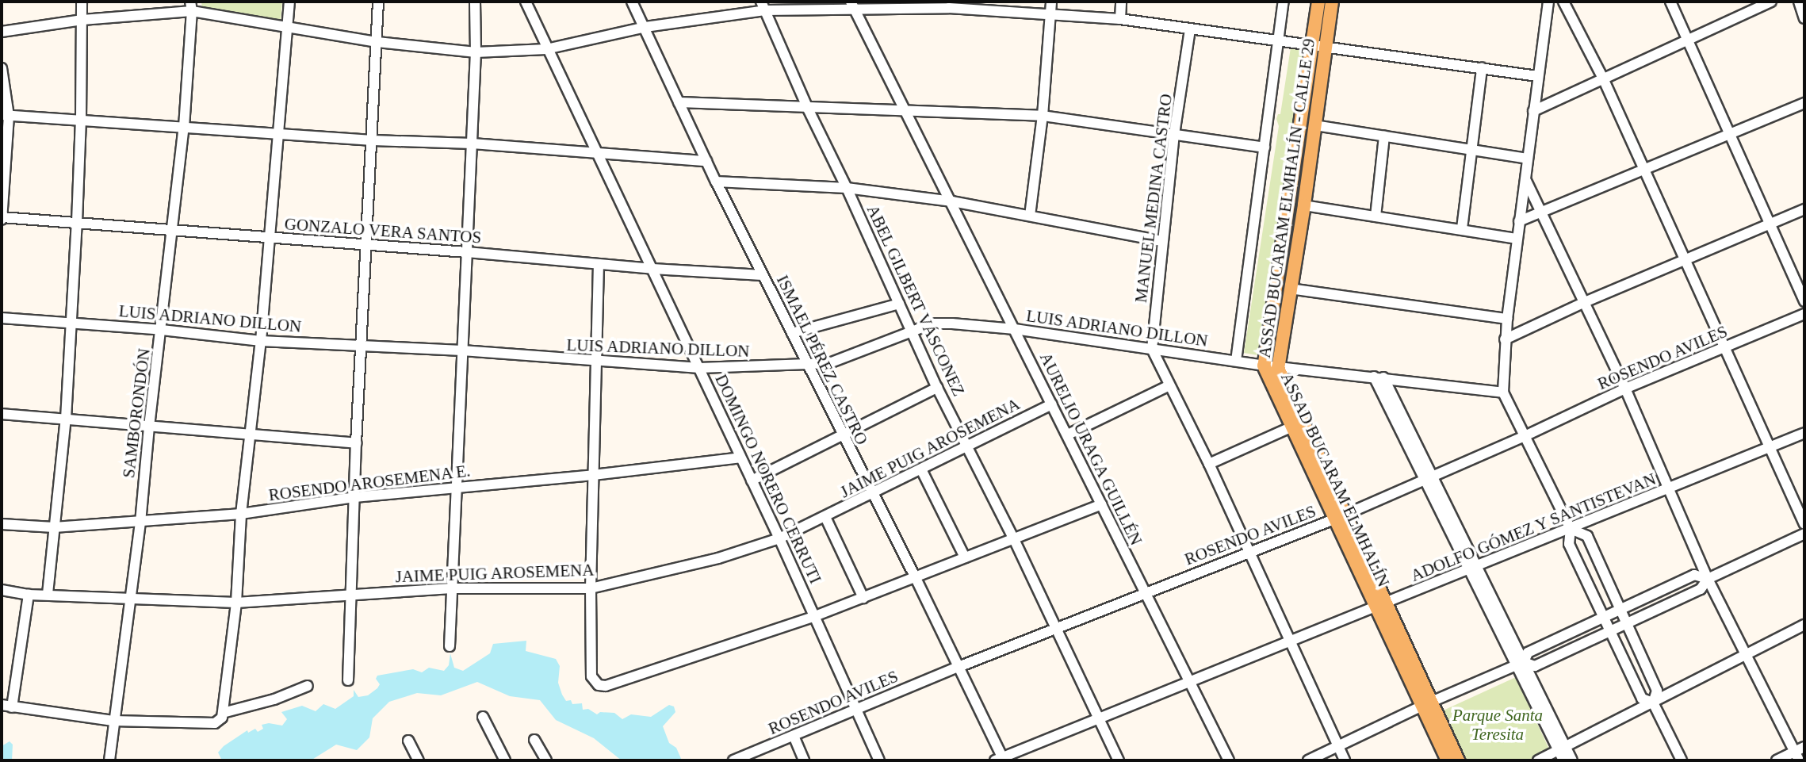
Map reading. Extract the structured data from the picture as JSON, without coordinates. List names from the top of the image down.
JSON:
{
  "streets": {
    "main road": ["ASSAD BUCARAM ELMHALÍN - CALLE 29", "ASSAD BUCARAM ELMHALÍN"],
    "street": [
      "MANUEL MEDINA CASTRO",
      "GONZALO VERA SANTOS",
      "ABEL GILBERT VÁSCONEZ",
      "LUIS ADRIANO DILLON",
      "ROSENDO AVILES",
      "ISMAEL PÉREZ CASTRO",
      "SAMBORONDÓN",
      "JAIME PUIG AROSEMENA",
      "AURELIO URAGA GUILLÉN",
      "DOMINGO NORERO CERRUTI",
      "ROSENDO AROSEMENA E.",
      "ADOLFO GÓMEZ Y SANTISTEVAN"
    ]
  },
  "crossings": [
    ["MANUEL MEDINA CASTRO", "LUIS ADRIANO DILLON"],
    ["ASSAD BUCARAM ELMHALÍN - CALLE 29", "LUIS ADRIANO DILLON"],
    ["ASSAD BUCARAM ELMHALÍN - CALLE 29", "ROSENDO AVILES"],
    ["ASSAD BUCARAM ELMHALÍN - CALLE 29", "ASSAD BUCARAM ELMHALÍN"],
    ["GONZALO VERA SANTOS", "ISMAEL PÉREZ CASTRO"],
    ["GONZALO VERA SANTOS", "SAMBORONDÓN"],
    ["GONZALO VERA SANTOS", "DOMINGO NORERO CERRUTI"],
    ["ABEL GILBERT VÁSCONEZ", "LUIS ADRIANO DILLON"],
    ["ABEL GILBERT VÁSCONEZ", "ROSENDO AVILES"],
    ["ABEL GILBERT VÁSCONEZ", "JAIME PUIG AROSEMENA"],
    ["ABEL GILBERT VÁSCONEZ", "ADOLFO GÓMEZ Y SANTISTEVAN"],
    ["LUIS ADRIANO DILLON", "ISMAEL PÉREZ CASTRO"],
    ["LUIS ADRIANO DILLON", "SAMBORONDÓN"],
    ["LUIS ADRIANO DILLON", "AURELIO URAGA GUILLÉN"],
    ["LUIS ADRIANO DILLON", "DOMINGO NORERO CERRUTI"],
    ["LUIS ADRIANO DILLON", "ASSAD BUCARAM ELMHALÍN"],
    ["ROSENDO AVILES", "ISMAEL PÉREZ CASTRO"],
    ["ROSENDO AVILES", "AURELIO URAGA GUILLÉN"],
    ["ROSENDO AVILES", "DOMINGO NORERO CERRUTI"],
    ["ROSENDO AVILES", "ASSAD BUCARAM ELMHALÍN"],
    ["ISMAEL PÉREZ CASTRO", "JAIME PUIG AROSEMENA"],
    ["ISMAEL PÉREZ CASTRO", "ADOLFO GÓMEZ Y SANTISTEVAN"],
    ["SAMBORONDÓN", "JAIME PUIG AROSEMENA"],
    ["SAMBORONDÓN", "ROSENDO AROSEMENA E."],
    ["JAIME PUIG AROSEMENA", "AURELIO URAGA GUILLÉN"],
    ["JAIME PUIG AROSEMENA", "DOMINGO NORERO CERRUTI"],
    ["AURELIO URAGA GUILLÉN", "ADOLFO GÓMEZ Y SANTISTEVAN"],
    ["DOMINGO NORERO CERRUTI", "ROSENDO AROSEMENA E."],
    ["ASSAD BUCARAM ELMHALÍN", "ADOLFO GÓMEZ Y SANTISTEVAN"]
  ],
  "parks": ["Parque Santa Teresita"]
}
